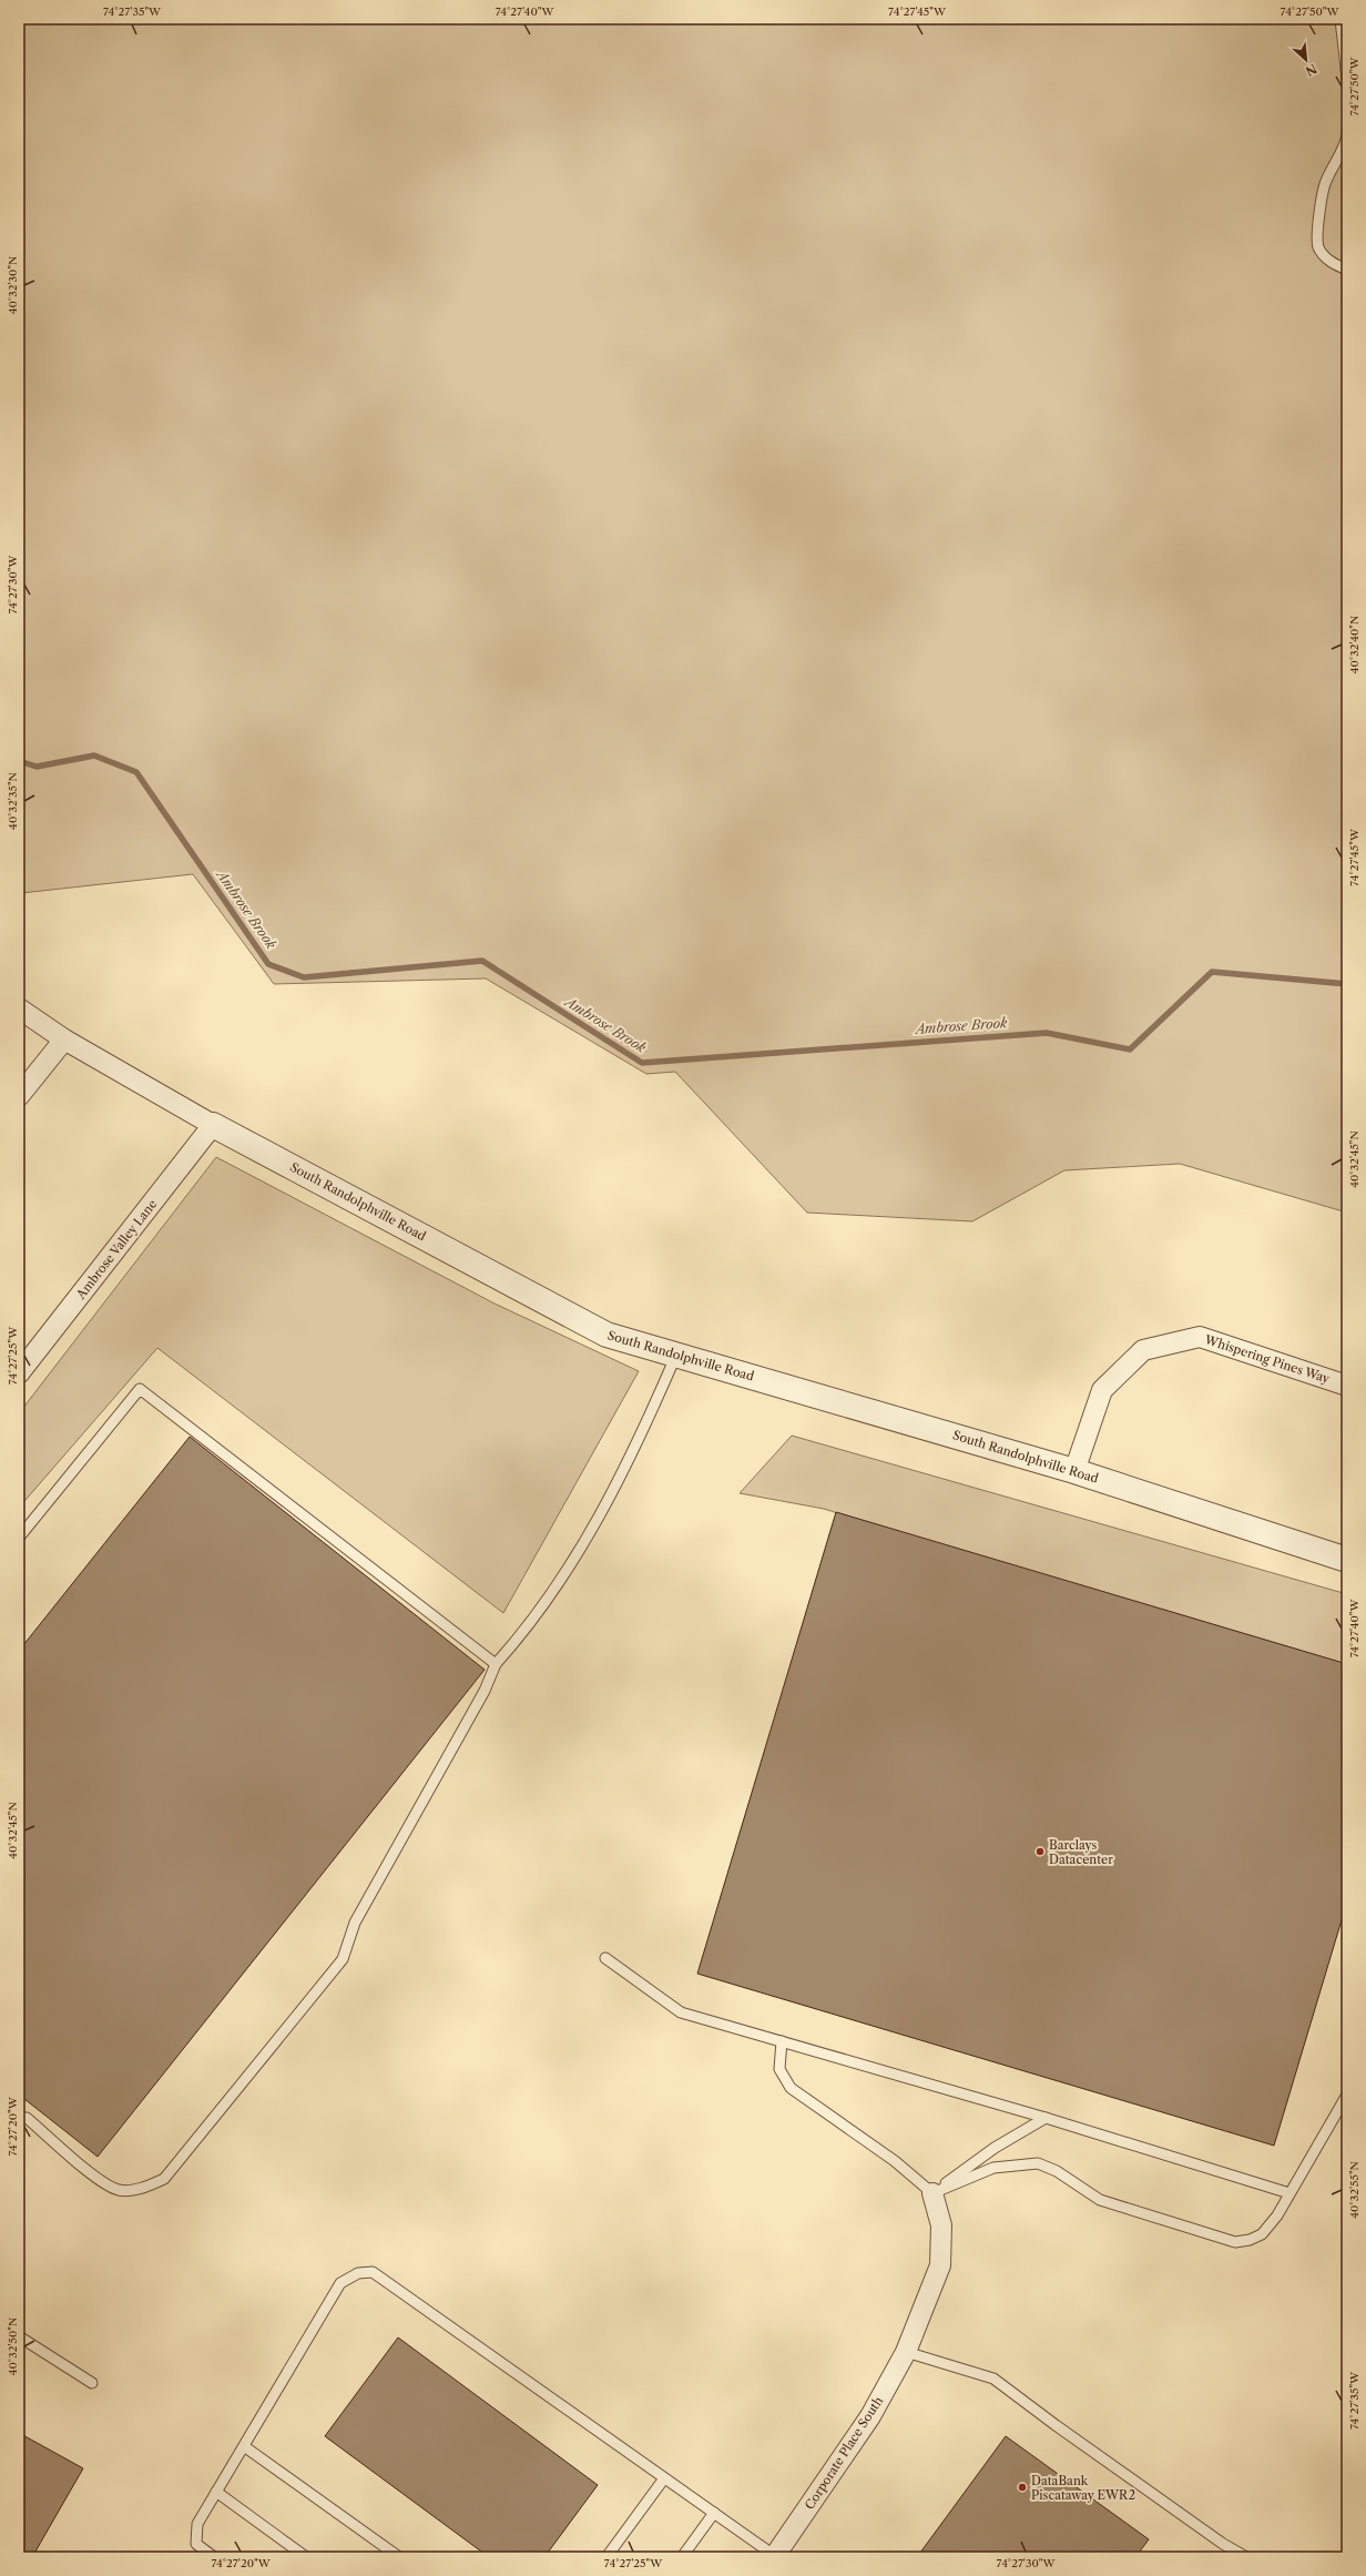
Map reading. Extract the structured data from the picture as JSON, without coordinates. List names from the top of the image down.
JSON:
{
  "streets": {
    "street": [
      "South Randolphville Road",
      "Ambrose Valley Lane",
      "Whispering Pines Way",
      "Corporate Place South"
    ]
  },
  "crossings": [
    ["South Randolphville Road", "Ambrose Valley Lane"],
    ["South Randolphville Road", "Whispering Pines Way"]
  ],
  "water": ["Ambrose Brook"],
  "places": ["Barclays Datacenter", "DataBank Piscataway EWR2"],
  "north": "bottom right",
  "coordinates": [
    "74°27'35\"W",
    "74°27'40\"W",
    "74°27'45\"W",
    "74°27'50\"W",
    "40°32'30\"N",
    "74°27'30\"W",
    "40°32'40\"N",
    "40°32'35\"N",
    "40°32'45\"N",
    "74°27'25\"W",
    "74°27'20\"W",
    "40°32'55\"N",
    "40°32'50\"N"
  ]
}
